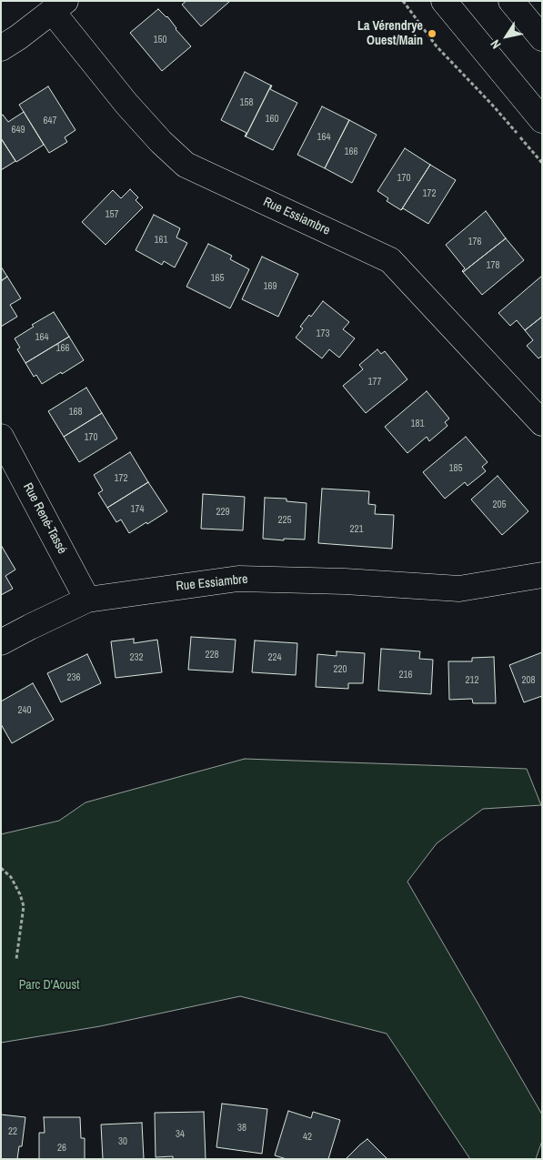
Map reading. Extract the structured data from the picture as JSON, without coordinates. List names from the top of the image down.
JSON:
{
  "streets": {
    "street": ["Rue Essiambre", "Rue René-Tassé"]
  },
  "crossings": [
    ["Rue Essiambre", "Rue René-Tassé"]
  ],
  "parks": ["Parc D'Aoust"],
  "places": ["La Vérendrye Ouest/Main"],
  "house_numbers": [
    "150",
    "158",
    "160",
    "647",
    "649",
    "164",
    "166",
    "170",
    "172",
    "157",
    "161",
    "176",
    "178",
    "165",
    "169",
    "173",
    "164",
    "166",
    "177",
    "168",
    "181",
    "170",
    "185",
    "172",
    "205",
    "174",
    "229",
    "225",
    "221",
    "228",
    "232",
    "224",
    "220",
    "216",
    "236",
    "212",
    "208",
    "240",
    "38",
    "22",
    "34",
    "42",
    "30",
    "26"
  ],
  "north": "bottom left"
}
